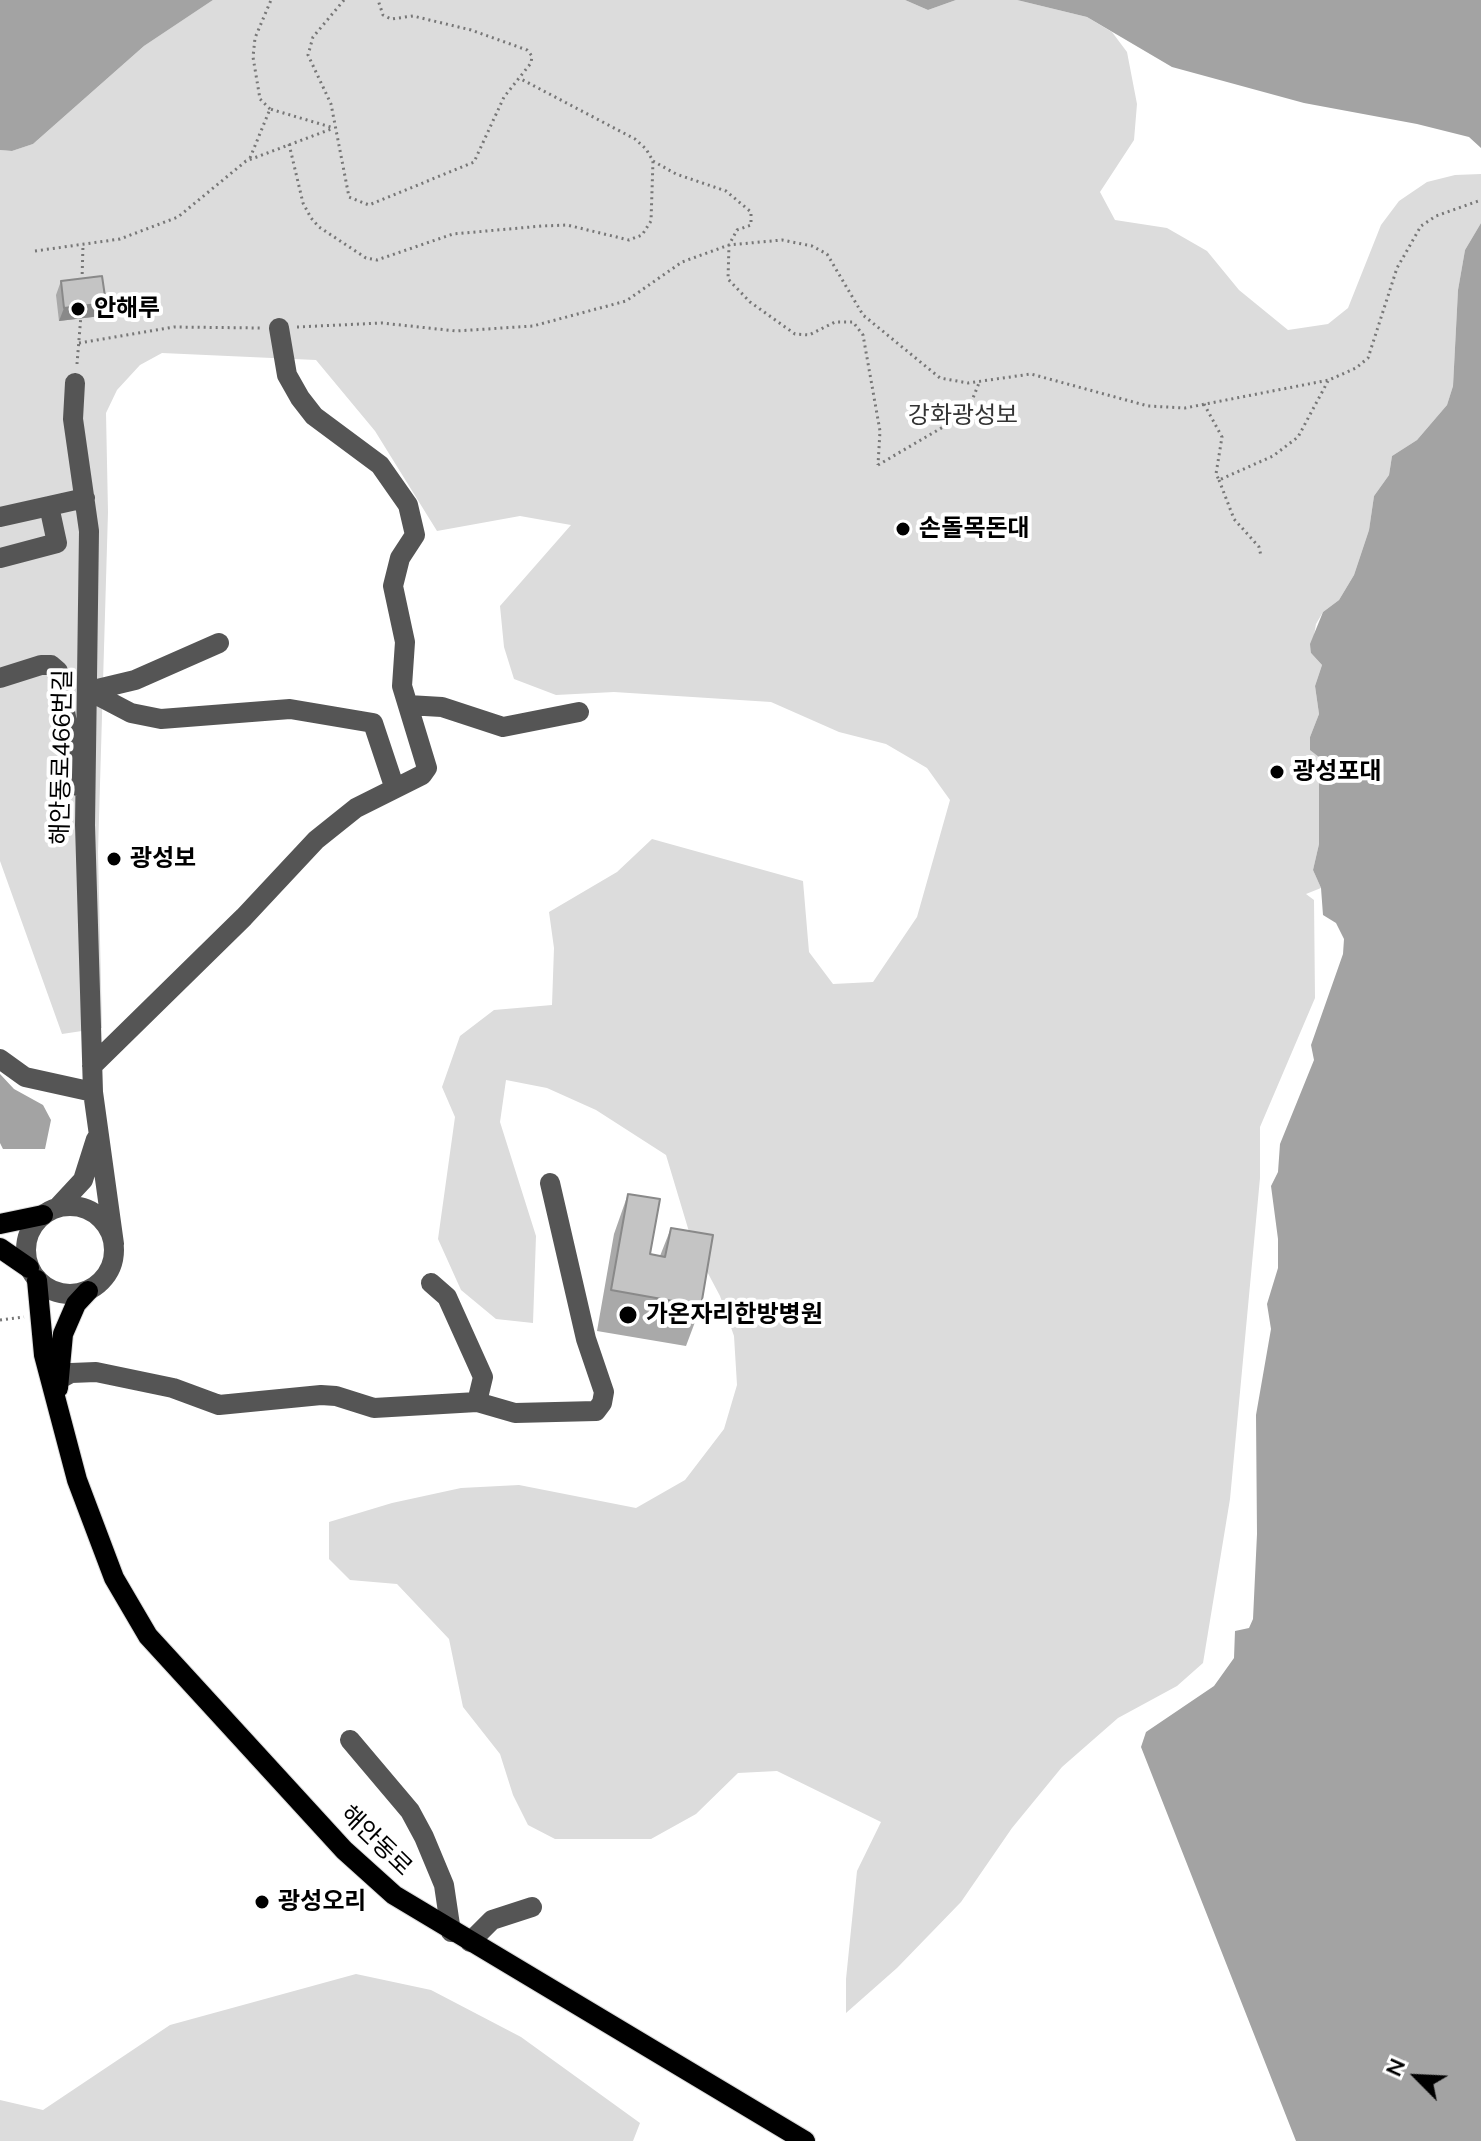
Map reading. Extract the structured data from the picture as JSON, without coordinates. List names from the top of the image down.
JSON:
{
  "streets": {
    "main road": ["해안동로"],
    "street": ["해안동로466번길"]
  },
  "crossings": [
    ["해안동로466번길", "해안동로"]
  ],
  "parks": ["강화광성보"],
  "places": [
    "안해루",
    "손돌목돈대",
    "광성포대",
    "광성보",
    "가온자리한방병원",
    "광성오리"
  ],
  "north": "top left"
}
